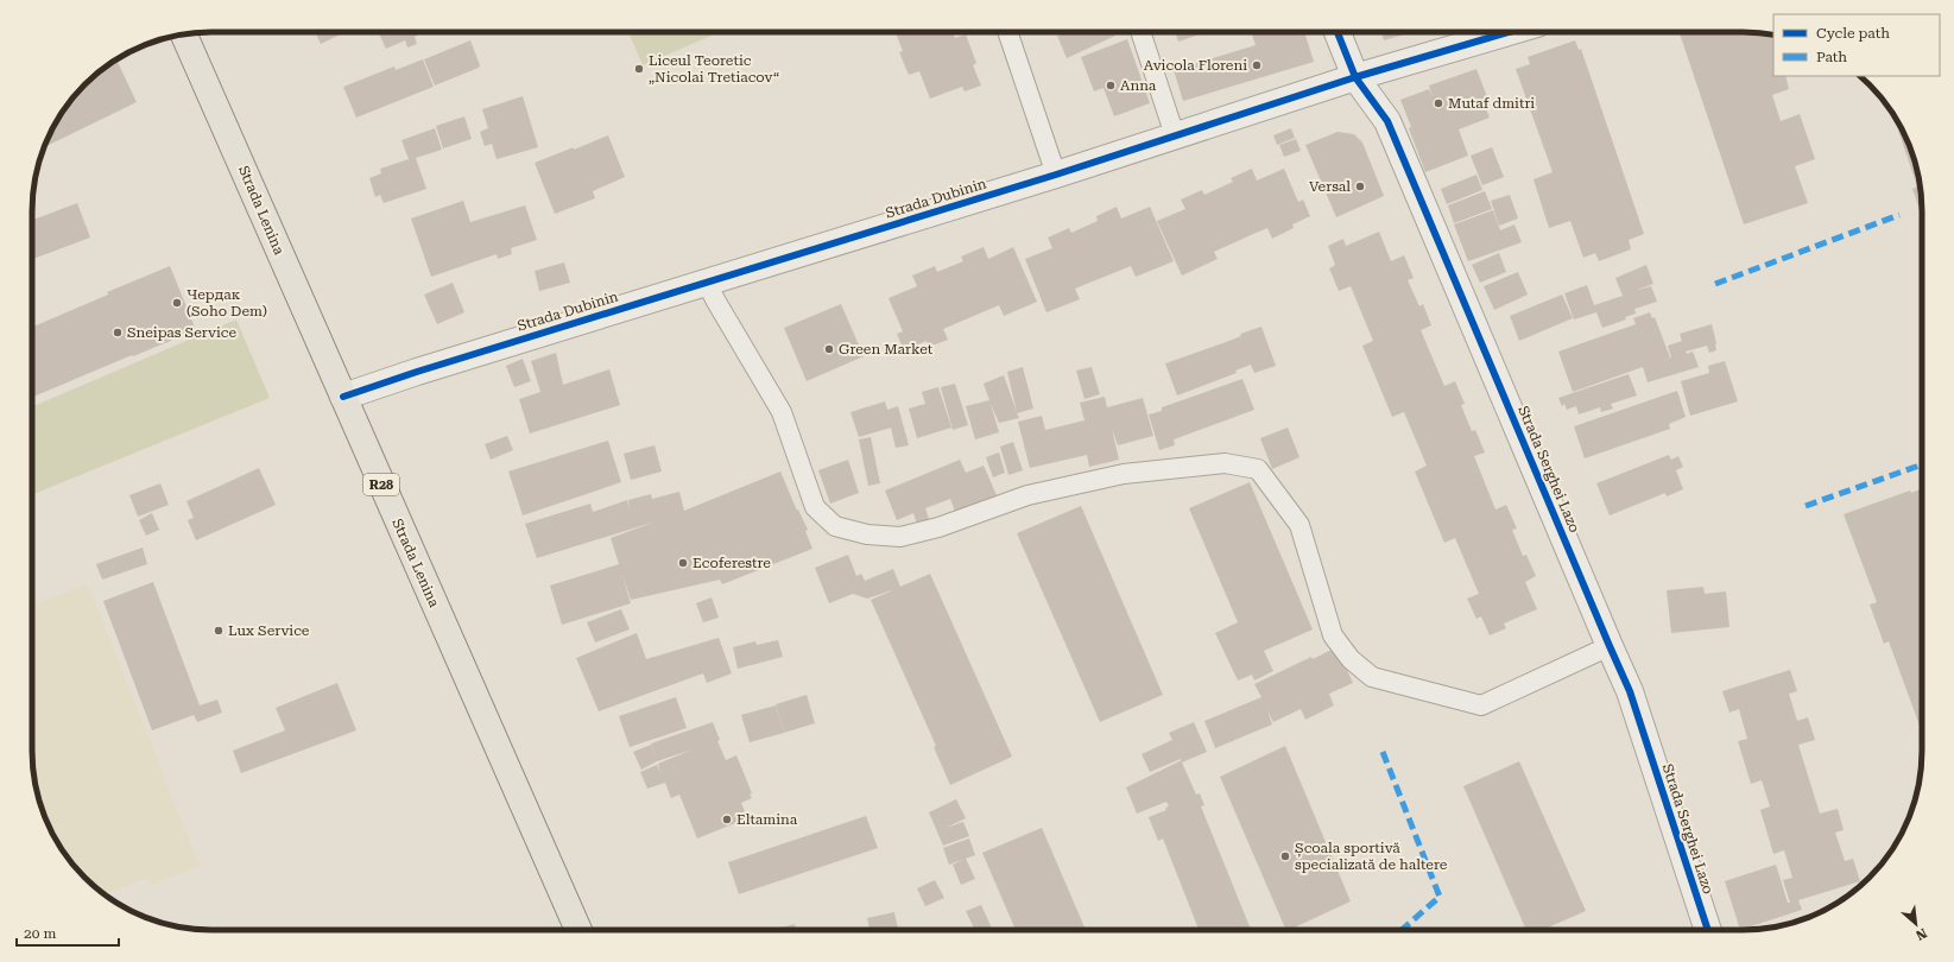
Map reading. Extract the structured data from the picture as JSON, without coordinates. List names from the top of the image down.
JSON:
{
  "streets": {
    "main road": ["Strada Lenina", "R28"],
    "street": ["Strada Dubinin", "Strada Serghei Lazo"]
  },
  "crossings": [
    ["Strada Dubinin", "Strada Lenina"],
    ["Strada Dubinin", "Strada Serghei Lazo"]
  ],
  "places": [
    "Avicola Floreni",
    "Liceul Teoretic „Nicolai Tretiacov“",
    "Anna",
    "Mutaf dmitri",
    "Versal",
    "Чердак (Soho Dem)",
    "Sneipas Service",
    "Green Market",
    "Ecoferestre",
    "Lux Service",
    "Eltamina",
    "Școala sportivă specializată de haltere"
  ],
  "legend": ["Cycle path", "Path"],
  "scale_bar": "20 m",
  "north": "bottom right"
}
